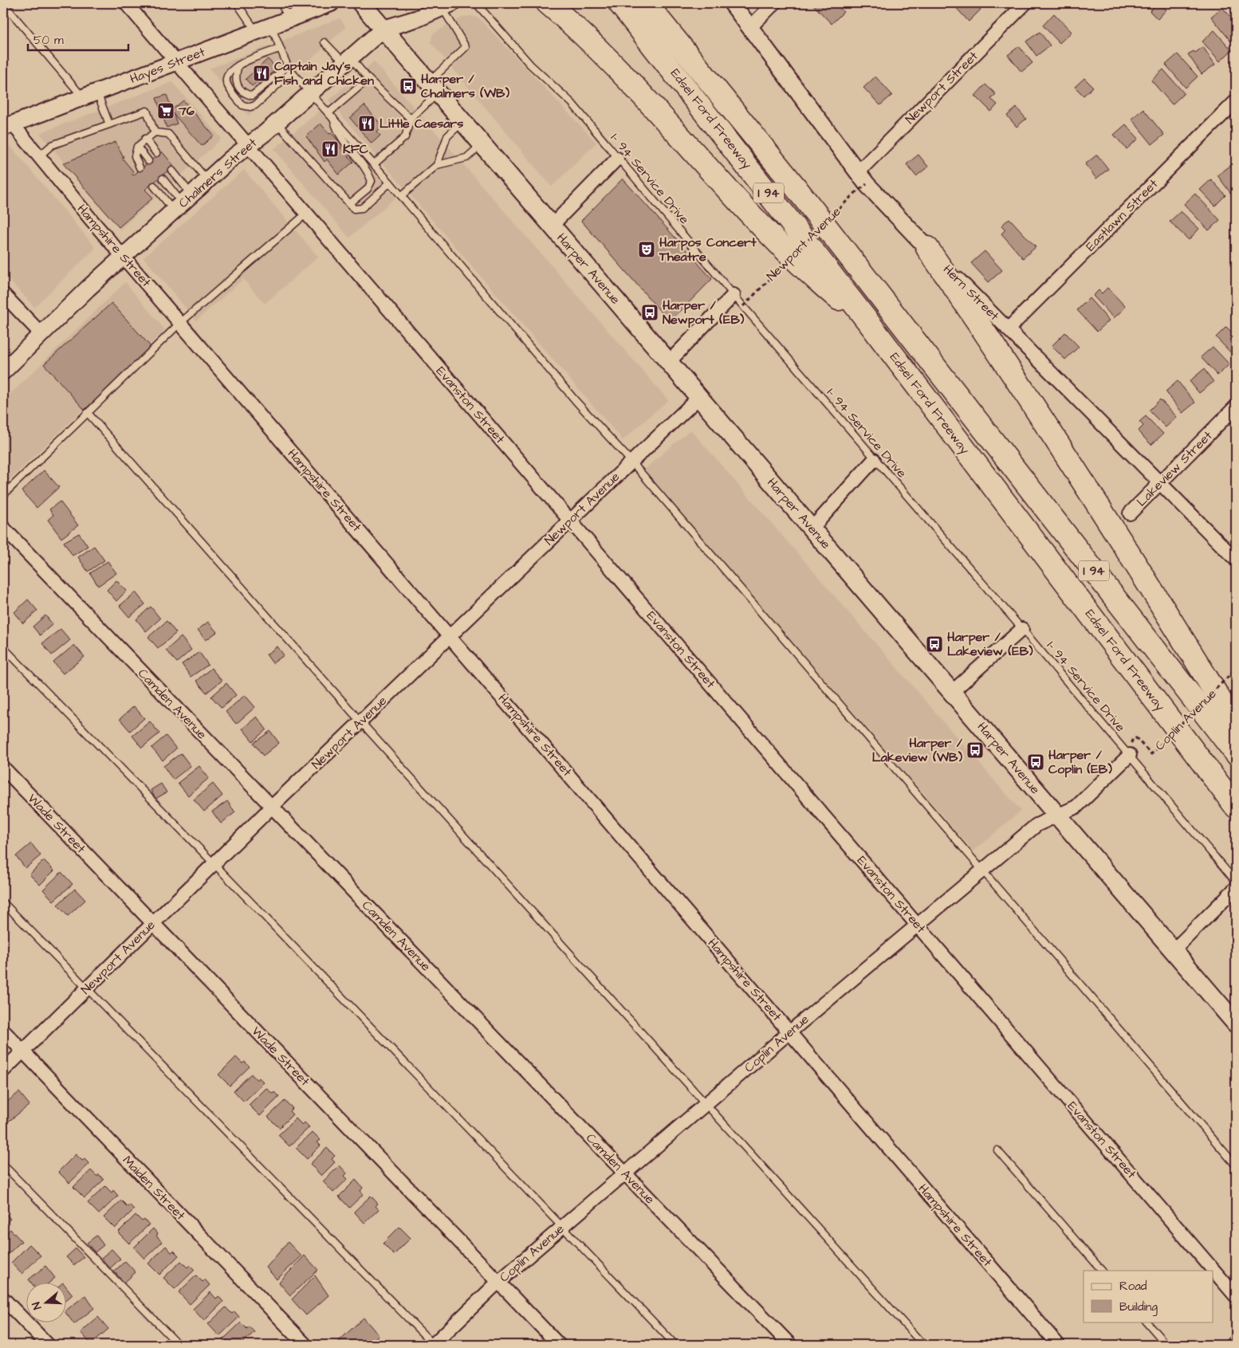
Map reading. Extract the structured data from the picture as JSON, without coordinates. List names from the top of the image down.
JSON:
{
  "streets": {
    "highway": ["Edsel Ford Freeway", "I 94"],
    "main road": ["Harper Avenue"],
    "street": [
      "Hayes Street",
      "Newport Street",
      "Chalmers Street",
      "Eastlawn Street",
      "Newport Avenue",
      "Hampshire Street",
      "Hern Street",
      "Evanston Street",
      "Lakeview Street",
      "Camden Avenue",
      "Coplin Avenue",
      "Wade Street",
      "Maiden Street"
    ],
    "lane": ["I- 94 Service Drive"]
  },
  "crossings": [
    ["Hayes Street", "Hampshire Street"],
    ["Hayes Street", "Evanston Street"],
    ["Newport Street", "Newport Avenue"],
    ["Newport Street", "Hern Street"],
    ["Chalmers Street", "Hampshire Street"],
    ["Chalmers Street", "Harper Avenue"],
    ["Chalmers Street", "Evanston Street"],
    ["I- 94 Service Drive", "Newport Avenue"],
    ["I- 94 Service Drive", "Coplin Avenue"],
    ["Eastlawn Street", "Hern Street"],
    ["Newport Avenue", "Hampshire Street"],
    ["Newport Avenue", "Harper Avenue"],
    ["Newport Avenue", "Hern Street"],
    ["Newport Avenue", "Evanston Street"],
    ["Newport Avenue", "Camden Avenue"],
    ["Newport Avenue", "Wade Street"],
    ["Newport Avenue", "Maiden Street"],
    ["Hampshire Street", "Coplin Avenue"],
    ["Harper Avenue", "Coplin Avenue"],
    ["Hern Street", "Lakeview Street"],
    ["Evanston Street", "Coplin Avenue"],
    ["Camden Avenue", "Coplin Avenue"],
    ["Coplin Avenue", "Wade Street"]
  ],
  "places": {
    "restaurant": ["Captain Jay's Fish and Chicken", "Little Caesars", "KFC"],
    "bus stop": [
      "Harper / Chalmers (WB)",
      "Harper / Newport (EB)",
      "Harper / Lakeview (EB)",
      "Harper / Lakeview (WB)",
      "Harper / Coplin (EB)"
    ],
    "supermarket": ["76"],
    "theatre": ["Harpos Concert Theatre"]
  },
  "legend": ["Road", "Building"],
  "scale_bar": "50 m",
  "north": "left"
}
